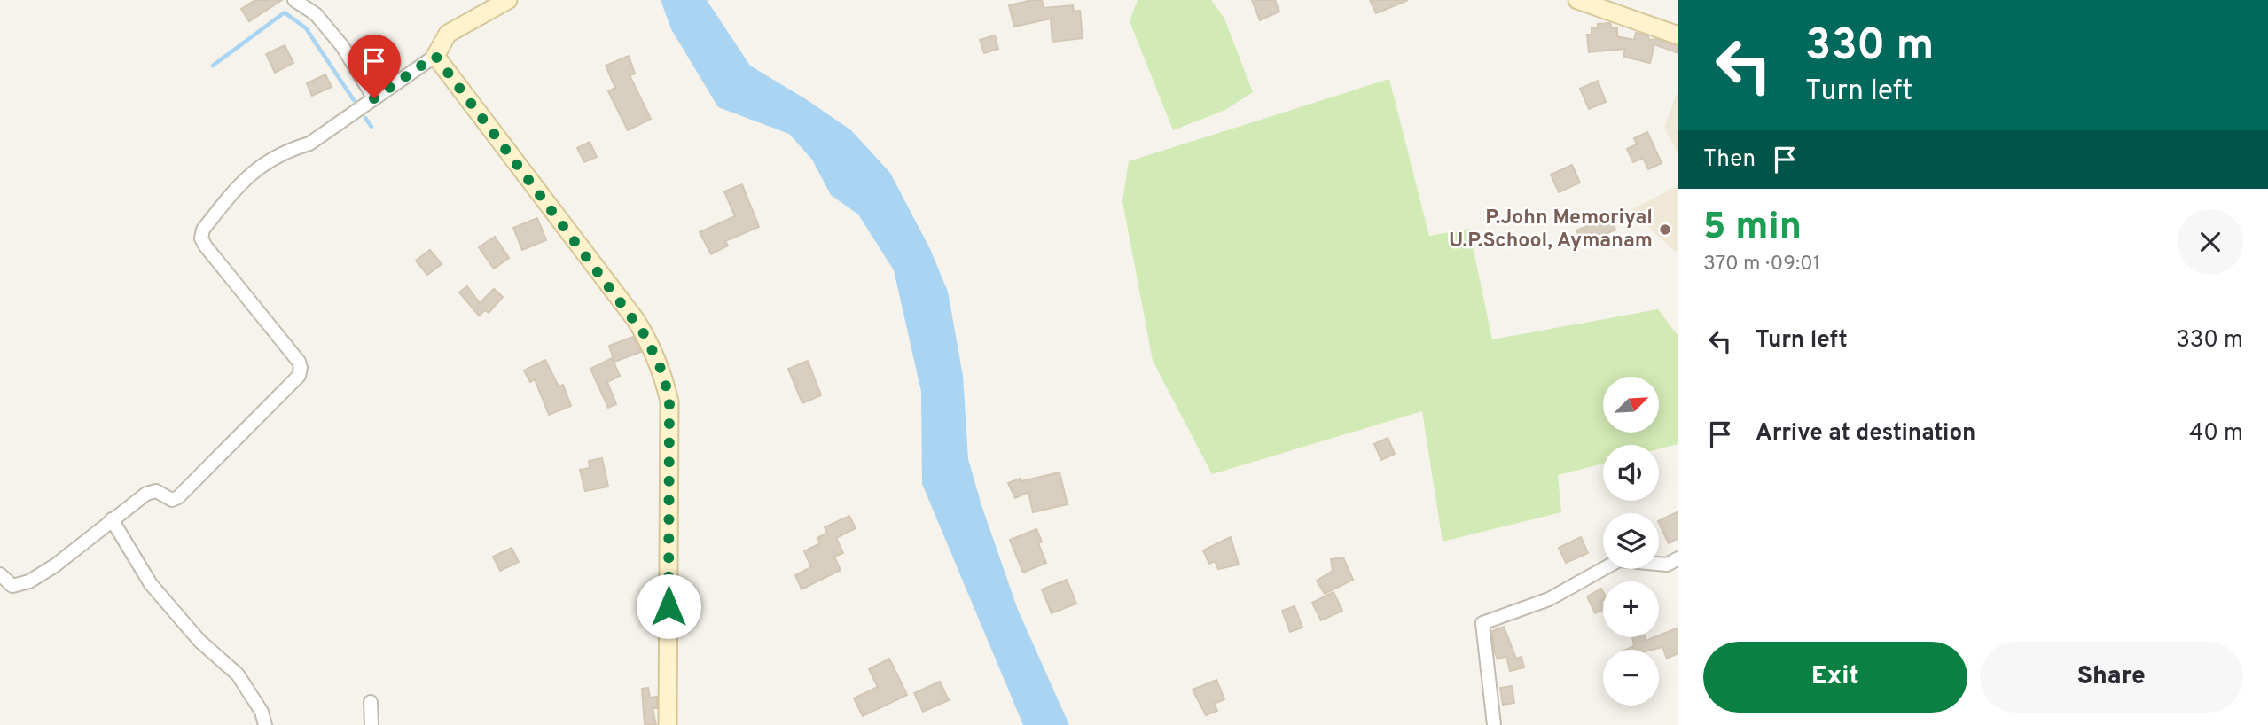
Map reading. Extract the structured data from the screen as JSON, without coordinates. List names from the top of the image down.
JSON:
{
  "places": ["P.John Memoriyal U.P.School, Aymanam"],
  "north": "top right",
  "page": {
    "turn": ["330 m", "Turn left"],
    "then": "Then",
    "heading": ["5 min", "370 m · 09:01"],
    "list": [
      {
        "name": "Turn left",
        "value": "330 m"
      },
      {
        "name": "Arrive at destination",
        "value": "40 m"
      }
    ],
    "map_buttons": ["+", "−"],
    "buttons": ["Exit", "Share"]
  }
}
